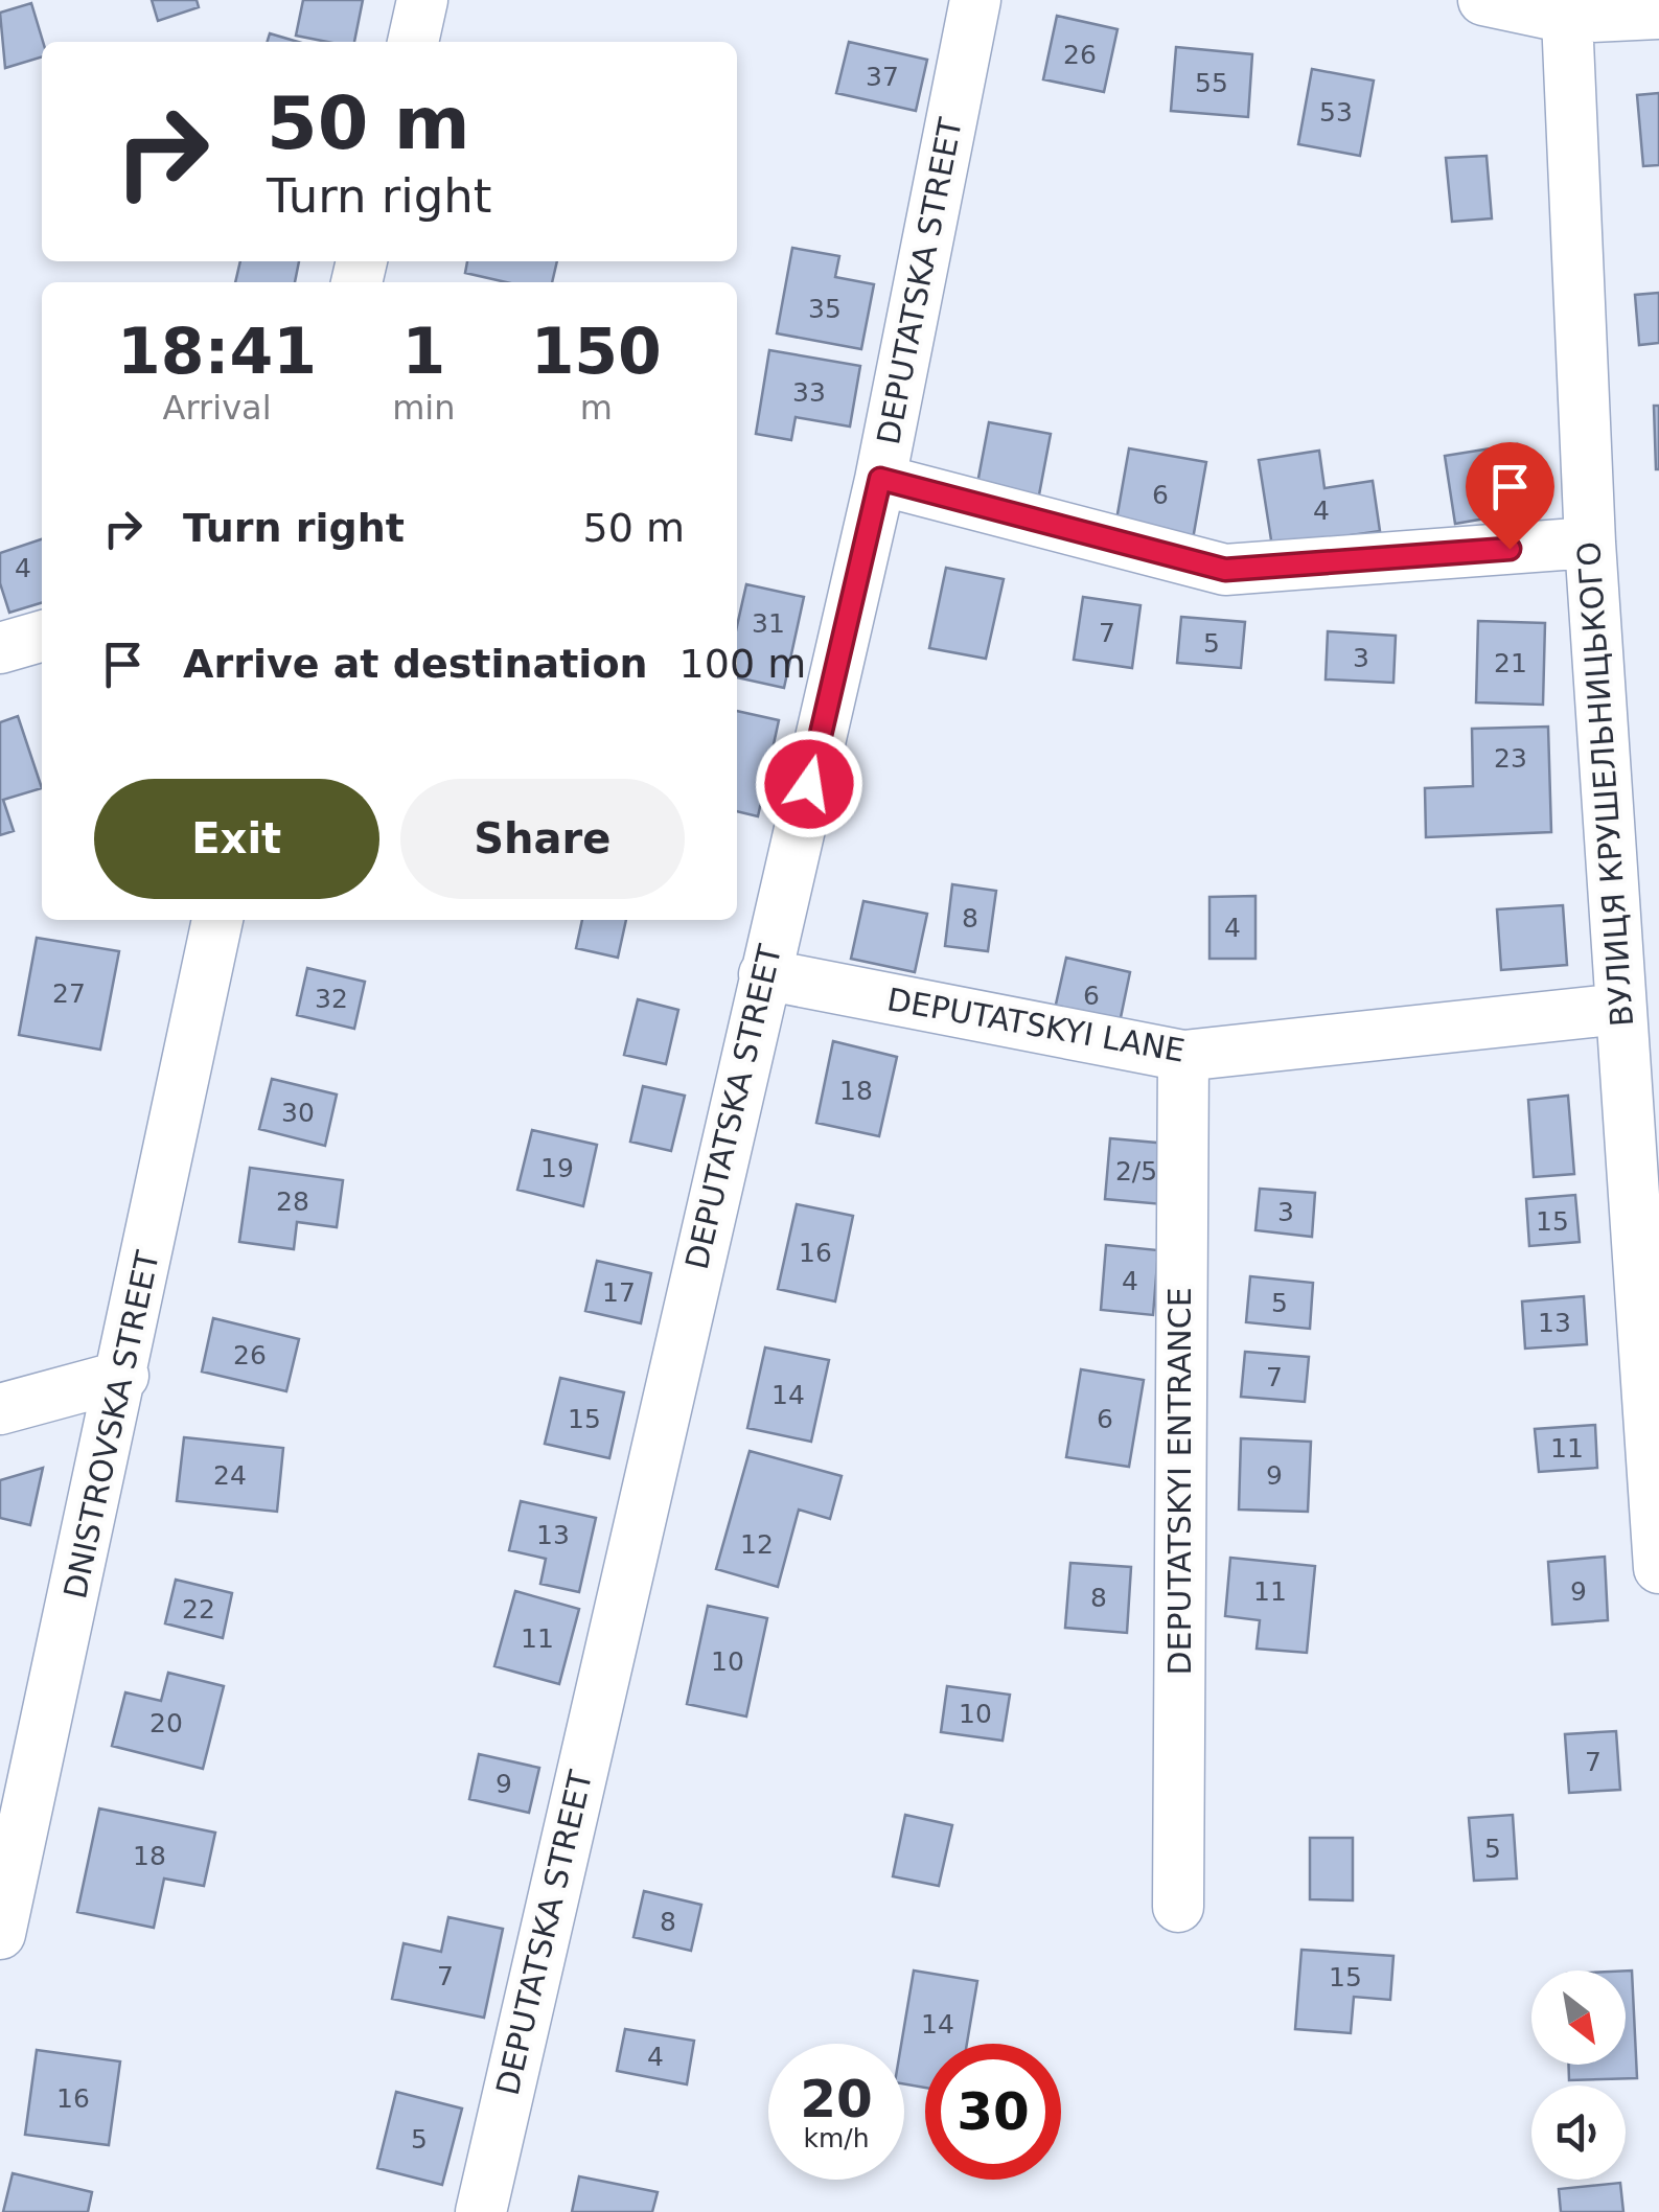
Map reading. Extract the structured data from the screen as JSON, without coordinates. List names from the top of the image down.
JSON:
{
  "streets": {
    "street": [
      "DEPUTATSKA STREET",
      "ВУЛИЦЯ КРУШЕЛЬНИЦЬКОГО",
      "DEPUTATSKYI LANE",
      "DNISTROVSKA STREET",
      "DEPUTATSKYI ENTRANCE"
    ]
  },
  "crossings": [
    ["DEPUTATSKA STREET", "DEPUTATSKYI LANE"],
    ["ВУЛИЦЯ КРУШЕЛЬНИЦЬКОГО", "DEPUTATSKYI LANE"],
    ["DEPUTATSKYI LANE", "DEPUTATSKYI ENTRANCE"]
  ],
  "house_numbers": [
    "26",
    "37",
    "55",
    "53",
    "35",
    "33",
    "6",
    "4",
    "4",
    "31",
    "7",
    "5",
    "3",
    "21",
    "23",
    "8",
    "4",
    "27",
    "6",
    "32",
    "18",
    "30",
    "19",
    "2/5",
    "28",
    "3",
    "15",
    "16",
    "4",
    "17",
    "5",
    "13",
    "26",
    "7",
    "14",
    "15",
    "6",
    "11",
    "24",
    "9",
    "13",
    "12",
    "11",
    "9",
    "8",
    "22",
    "11",
    "10",
    "10",
    "20",
    "7",
    "9",
    "5",
    "18",
    "8",
    "7",
    "15",
    "14",
    "4",
    "16",
    "5"
  ],
  "north": "bottom right",
  "page": {
    "turn": ["50 m", "Turn right"],
    "eta": [
      "18:41",
      "Arrival",
      "1",
      "min",
      "150",
      "m"
    ],
    "list": [
      {
        "name": "Turn right",
        "value": "50 m"
      },
      {
        "name": "Arrive at destination",
        "value": "100 m"
      }
    ],
    "buttons": ["Exit", "Share"],
    "speed": "20 km/h",
    "limit": "30"
  }
}
